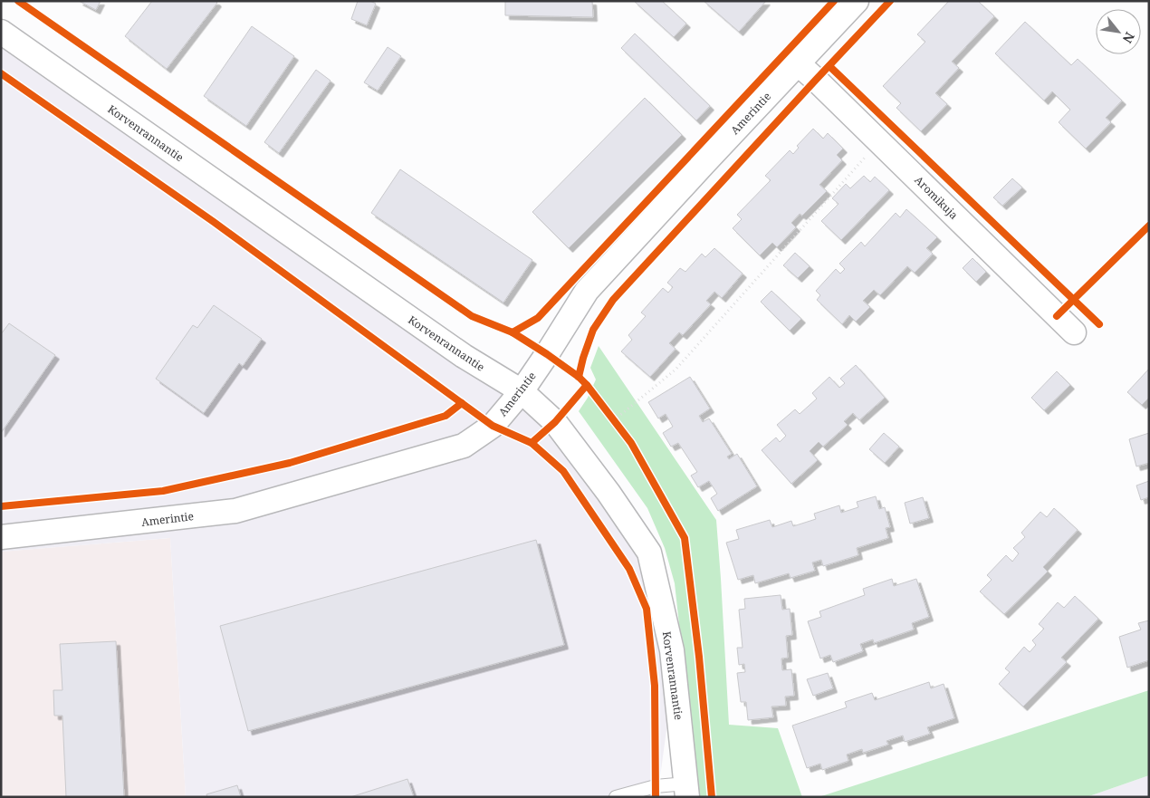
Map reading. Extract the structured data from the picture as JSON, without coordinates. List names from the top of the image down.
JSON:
{
  "streets": {
    "street": ["Amerintie", "Korvenrannantie", "Aromikuja"]
  },
  "crossings": [
    ["Amerintie", "Korvenrannantie"],
    ["Amerintie", "Aromikuja"]
  ],
  "north": "bottom right"
}
